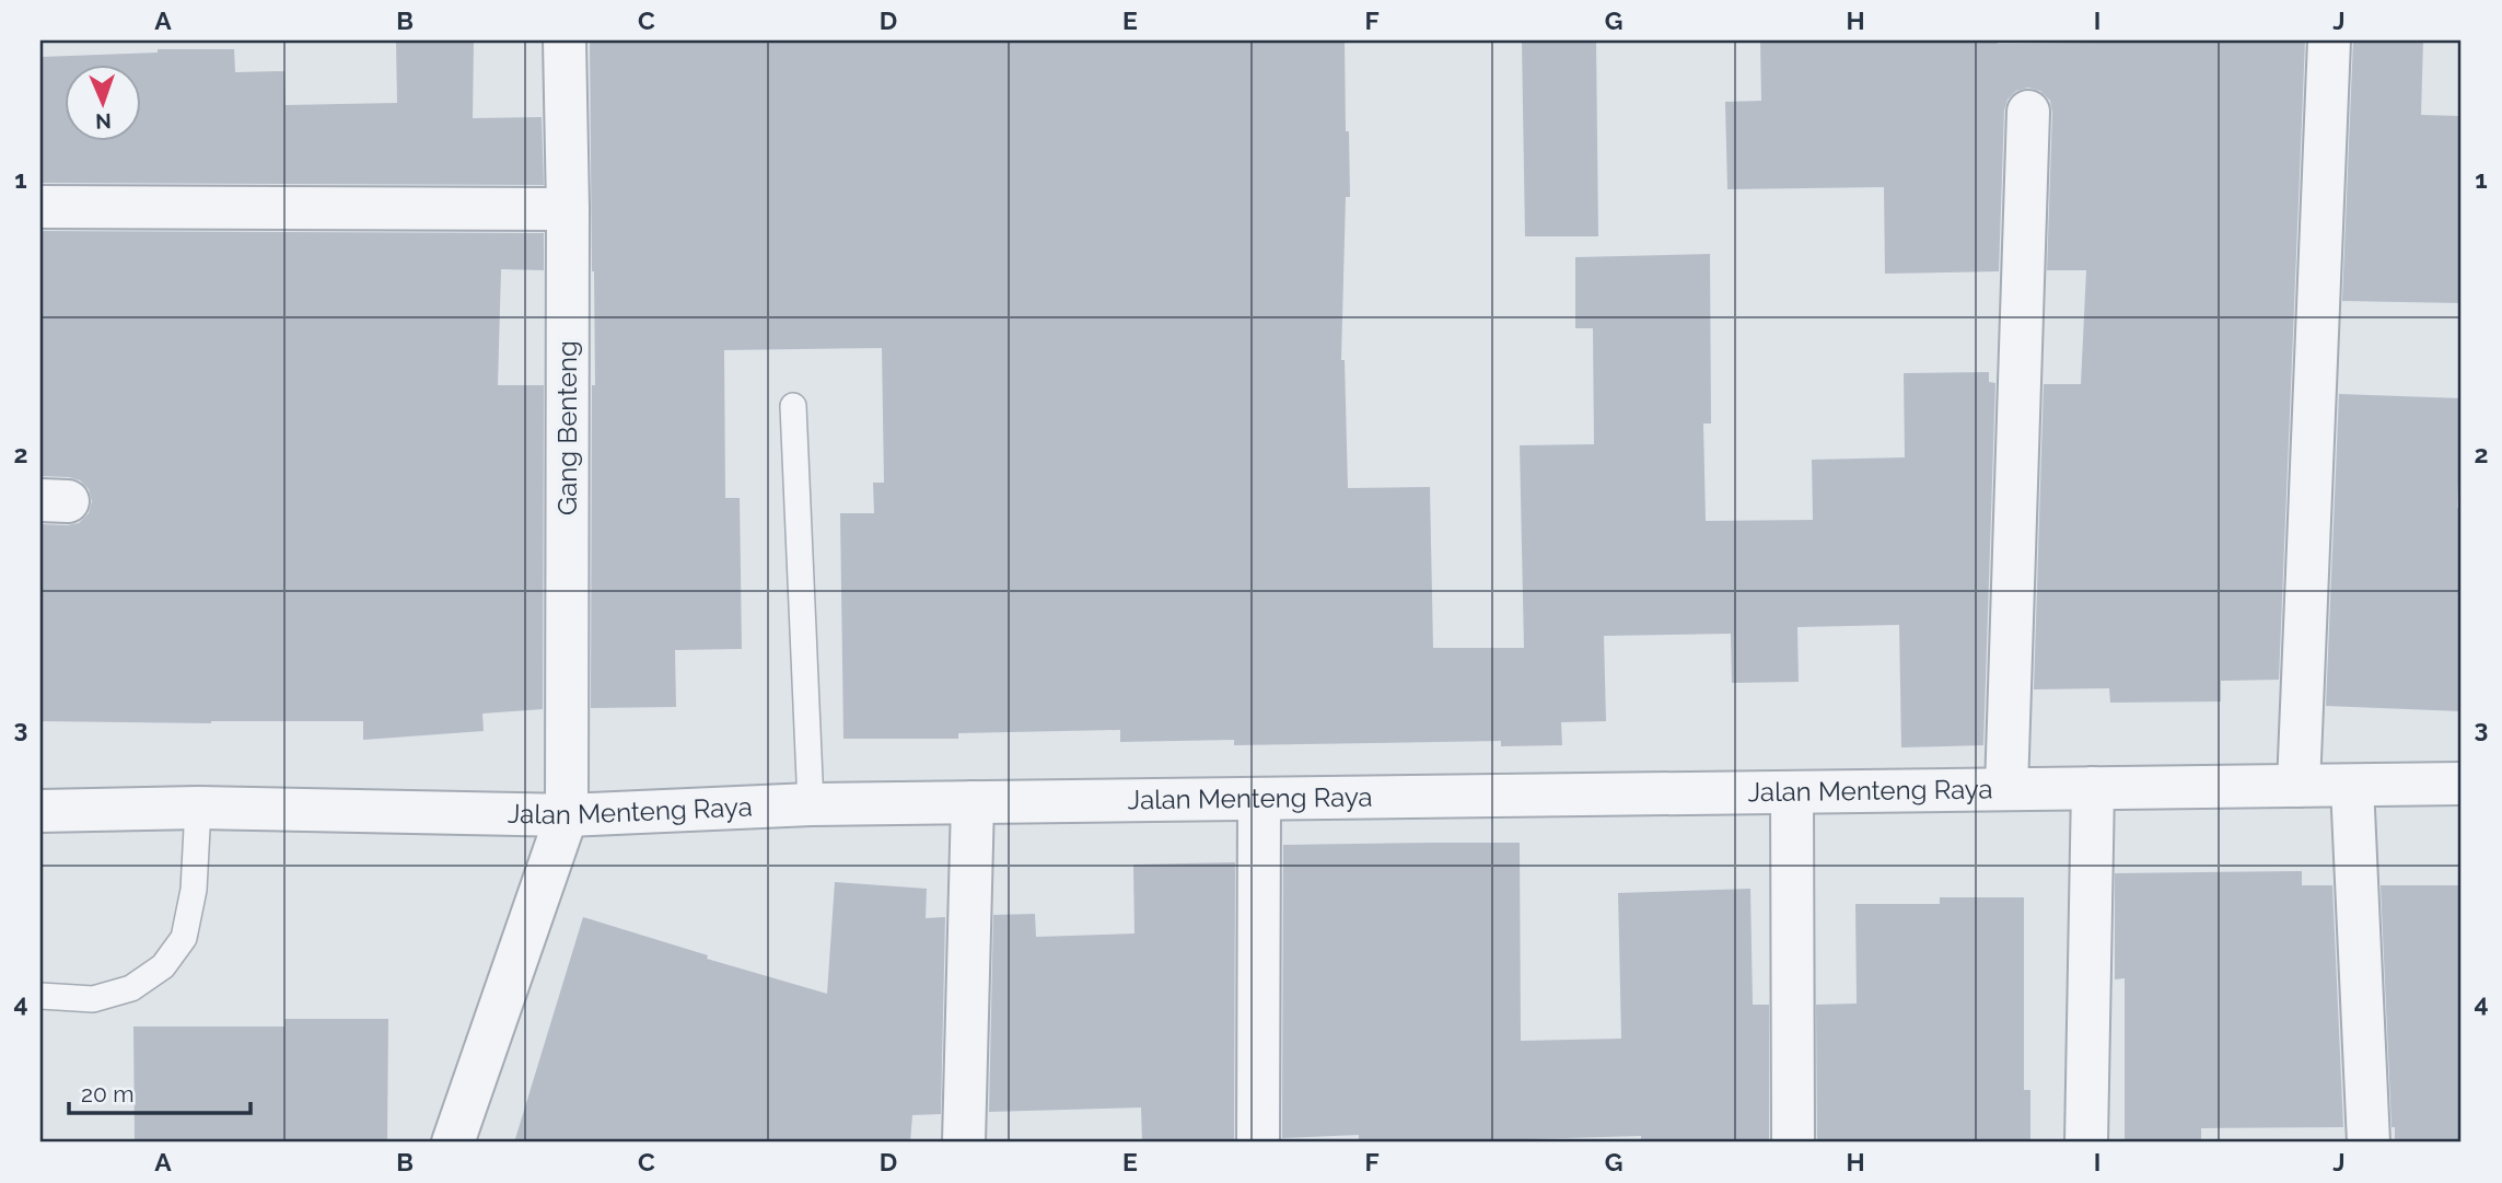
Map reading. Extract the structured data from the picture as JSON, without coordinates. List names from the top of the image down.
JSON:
{
  "streets": {
    "street": ["Gang Benteng", "Jalan Menteng Raya"]
  },
  "crossings": [
    ["Gang Benteng", "Jalan Menteng Raya"]
  ],
  "scale_bar": "20 m",
  "north": "bottom",
  "grid": {
    "columns": [
      "A",
      "B",
      "C",
      "D",
      "E",
      "F",
      "G",
      "H",
      "I",
      "J"
    ],
    "rows": [
      "1",
      "2",
      "3",
      "4"
    ]
  }
}
